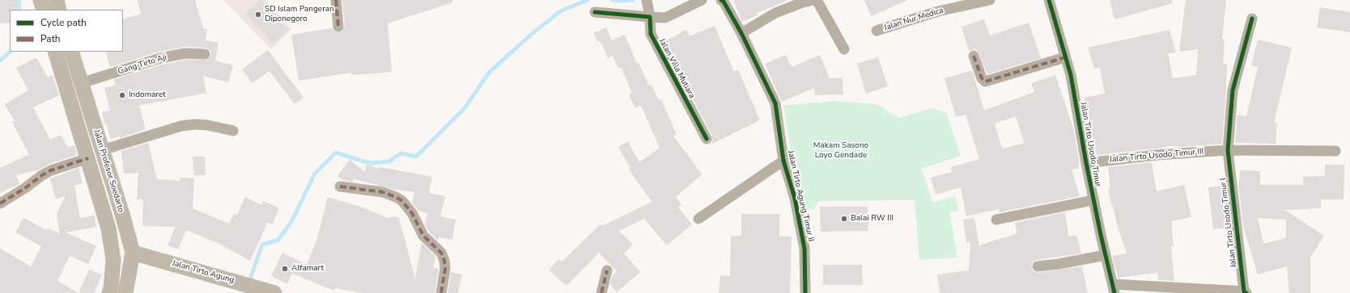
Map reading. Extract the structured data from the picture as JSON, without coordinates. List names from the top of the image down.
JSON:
{
  "streets": {
    "main road": ["Jalan Profesor Soedarto", "Jalan Tirto Agung"],
    "street": [
      "Jalan Nur Medica",
      "Gang Tirto Aji",
      "Jalan Villa Mutiara",
      "Jalan Tirto Usodo Timur",
      "Jalan Tirto Usodo Timur III",
      "Jalan Tirto Agung Timur II",
      "Jalan Tirto Usodo Timur I"
    ]
  },
  "crossings": [
    ["Gang Tirto Aji", "Jalan Profesor Soedarto"],
    ["Jalan Tirto Usodo Timur", "Jalan Tirto Usodo Timur III"],
    ["Jalan Tirto Usodo Timur", "Jalan Tirto Usodo Timur I"],
    ["Jalan Tirto Usodo Timur III", "Jalan Tirto Usodo Timur I"],
    ["Jalan Profesor Soedarto", "Jalan Tirto Agung"]
  ],
  "parks": ["Makam Sasono Loyo Gendade"],
  "places": [
    "SD Islam Pangeran Diponegoro",
    "Indomaret",
    "Balai RW III",
    "Alfamart"
  ],
  "legend": ["Cycle path", "Path"]
}
